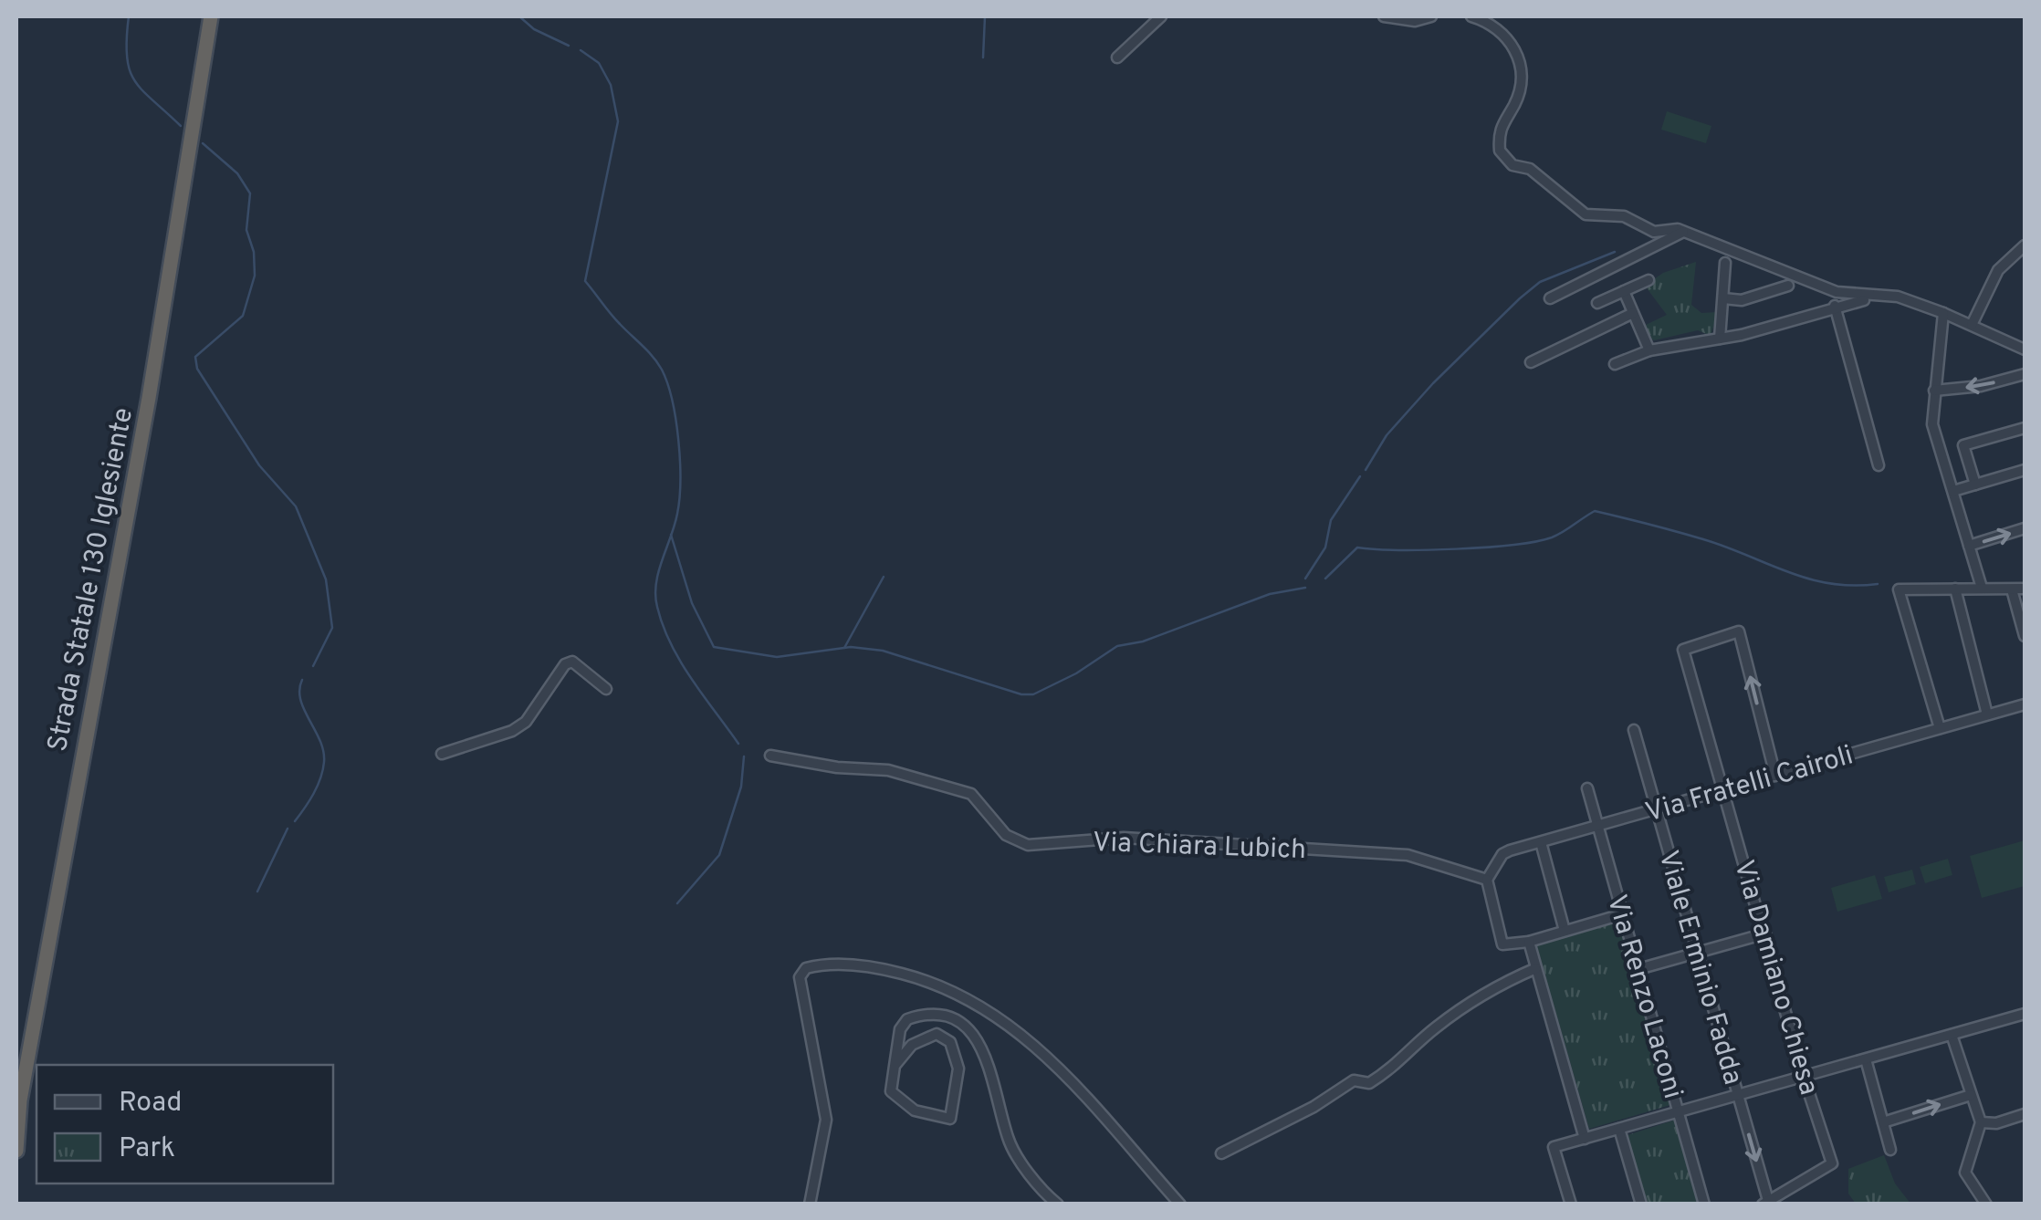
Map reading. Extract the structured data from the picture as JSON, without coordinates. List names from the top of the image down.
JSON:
{
  "streets": {
    "highway": ["Strada Statale 130 Iglesiente"],
    "street": [
      "Via Fratelli Cairoli",
      "Via Chiara Lubich",
      "Viale Erminio Fadda",
      "Via Damiano Chiesa",
      "Via Renzo Laconi"
    ]
  },
  "crossings": [
    ["Via Fratelli Cairoli", "Via Chiara Lubich"],
    ["Via Fratelli Cairoli", "Viale Erminio Fadda"],
    ["Via Fratelli Cairoli", "Via Damiano Chiesa"],
    ["Via Fratelli Cairoli", "Via Renzo Laconi"],
    ["Viale Erminio Fadda", "Via Damiano Chiesa"]
  ],
  "legend": ["Road", "Park"]
}
